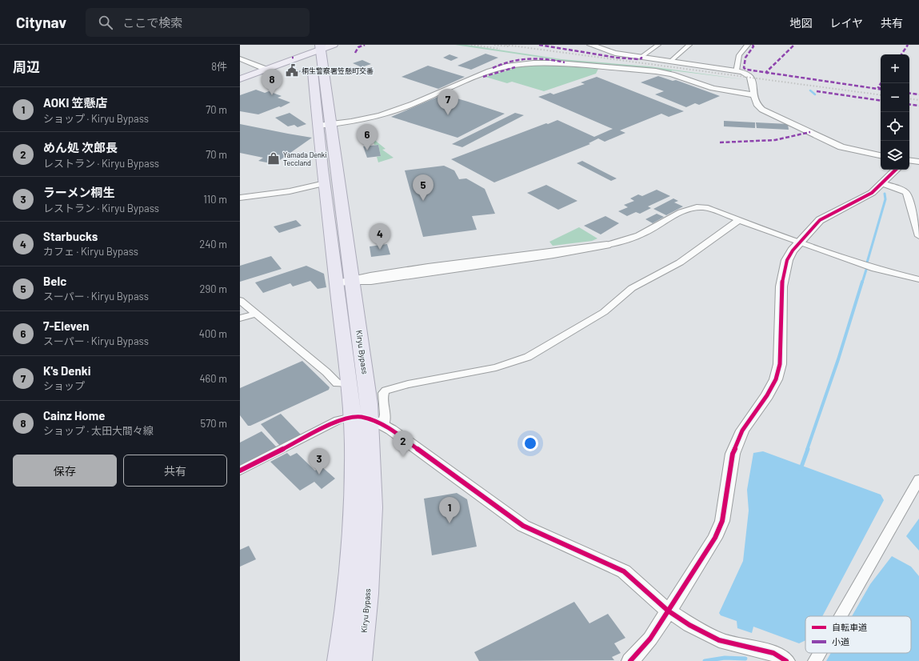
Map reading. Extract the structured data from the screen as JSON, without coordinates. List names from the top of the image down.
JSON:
{
  "streets": {
    "highway": ["Kiryu Bypass"]
  },
  "places": {
    "public building": ["桐生警察署笠懸町交番"],
    "shop": ["Yamada Denki Teccland"]
  },
  "legend": ["自転車道", "小道"],
  "page": {
    "header": "Citynav",
    "search": "ここで検索",
    "nav": ["地図", "レイヤ", "共有"],
    "heading": ["周辺", "8件"],
    "map_buttons": ["+", "−"],
    "pins": [
      "8",
      "7",
      "6",
      "5",
      "4",
      "2",
      "3",
      "1"
    ],
    "list": [
      {
        "mark": "1",
        "name": "AOKI 笠懸店",
        "note": "ショップ · Kiryu Bypass",
        "value": "70 m"
      },
      {
        "mark": "2",
        "name": "めん処 次郎長",
        "note": "レストラン · Kiryu Bypass",
        "value": "70 m"
      },
      {
        "mark": "3",
        "name": "ラーメン桐生",
        "note": "レストラン · Kiryu Bypass",
        "value": "110 m"
      },
      {
        "mark": "4",
        "name": "Starbucks",
        "note": "カフェ · Kiryu Bypass",
        "value": "240 m"
      },
      {
        "mark": "5",
        "name": "Belc",
        "note": "スーパー · Kiryu Bypass",
        "value": "290 m"
      },
      {
        "mark": "6",
        "name": "7-Eleven",
        "note": "スーパー · Kiryu Bypass",
        "value": "400 m"
      },
      {
        "mark": "7",
        "name": "K's Denki",
        "note": "ショップ",
        "value": "460 m"
      },
      {
        "mark": "8",
        "name": "Cainz Home",
        "note": "ショップ · 太田大間々線",
        "value": "570 m"
      }
    ],
    "buttons": ["保存", "共有"]
  }
}
